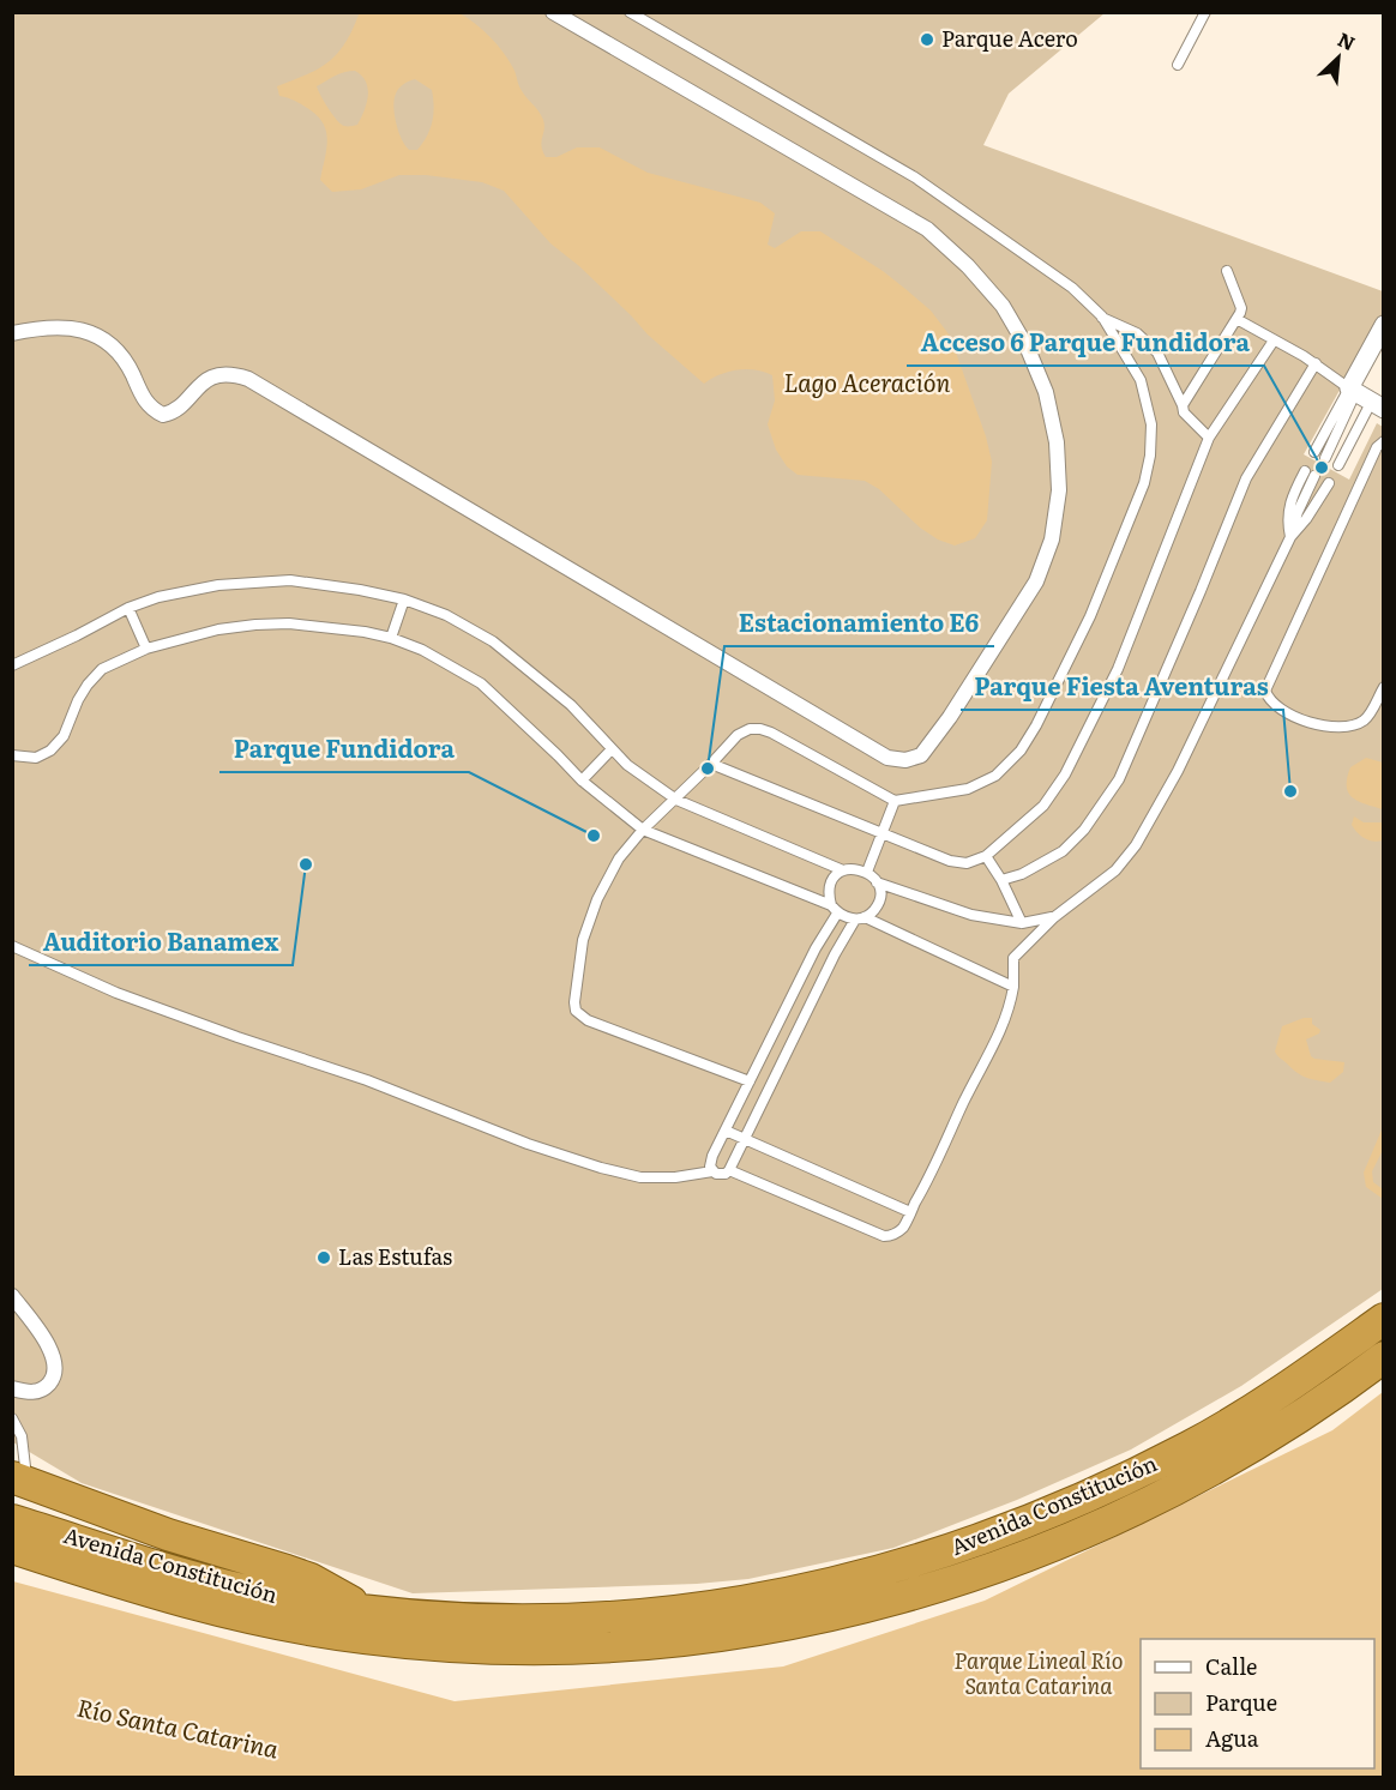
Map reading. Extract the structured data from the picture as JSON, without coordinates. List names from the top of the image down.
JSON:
{
  "streets": {
    "highway": ["Avenida Constitución"]
  },
  "water": ["Lago Aceración", "Río Santa Catarina"],
  "parks": ["Parque Lineal Río Santa Catarina"],
  "places": [
    "Parque Acero",
    "Acceso 6 Parque Fundidora",
    "Estacionamiento E6",
    "Parque Fiesta Aventuras",
    "Parque Fundidora",
    "Auditorio Banamex",
    "Las Estufas"
  ],
  "legend": ["Calle", "Parque", "Agua"],
  "north": "top right"
}
